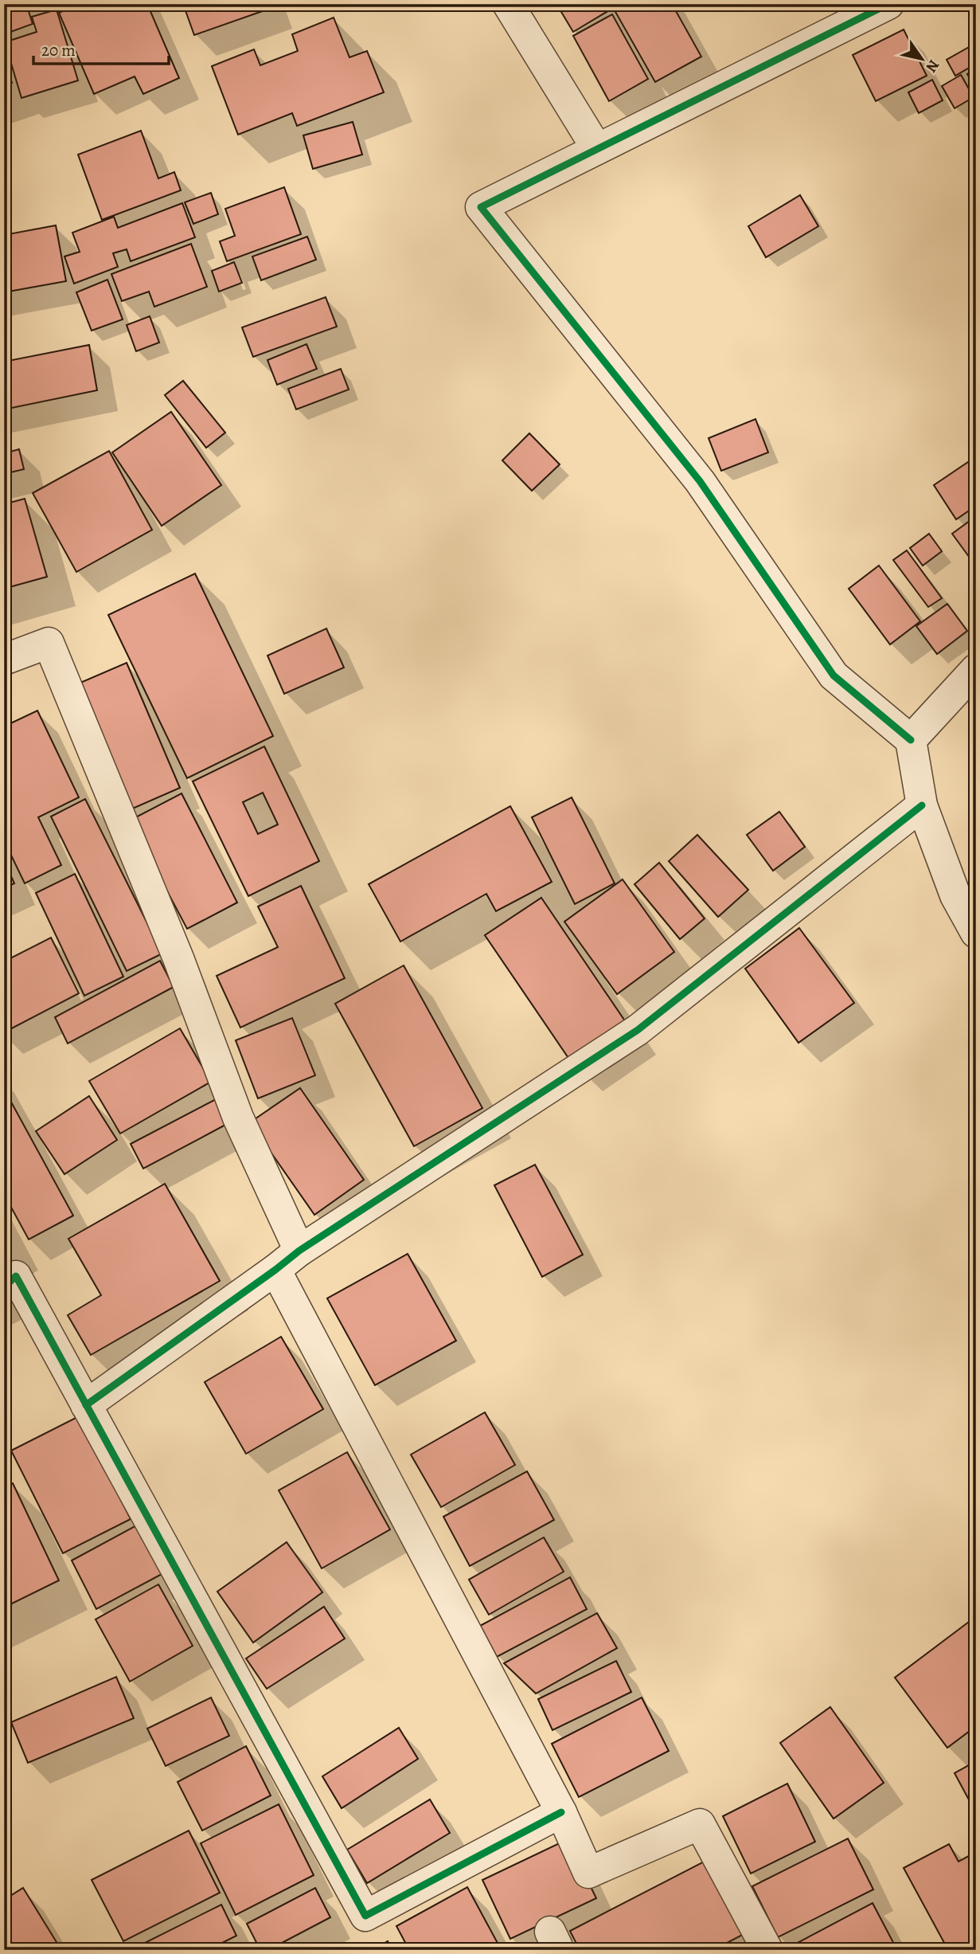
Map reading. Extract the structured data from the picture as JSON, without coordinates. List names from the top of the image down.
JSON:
{
  "scale_bar": "20 m",
  "north": "bottom right"
}
